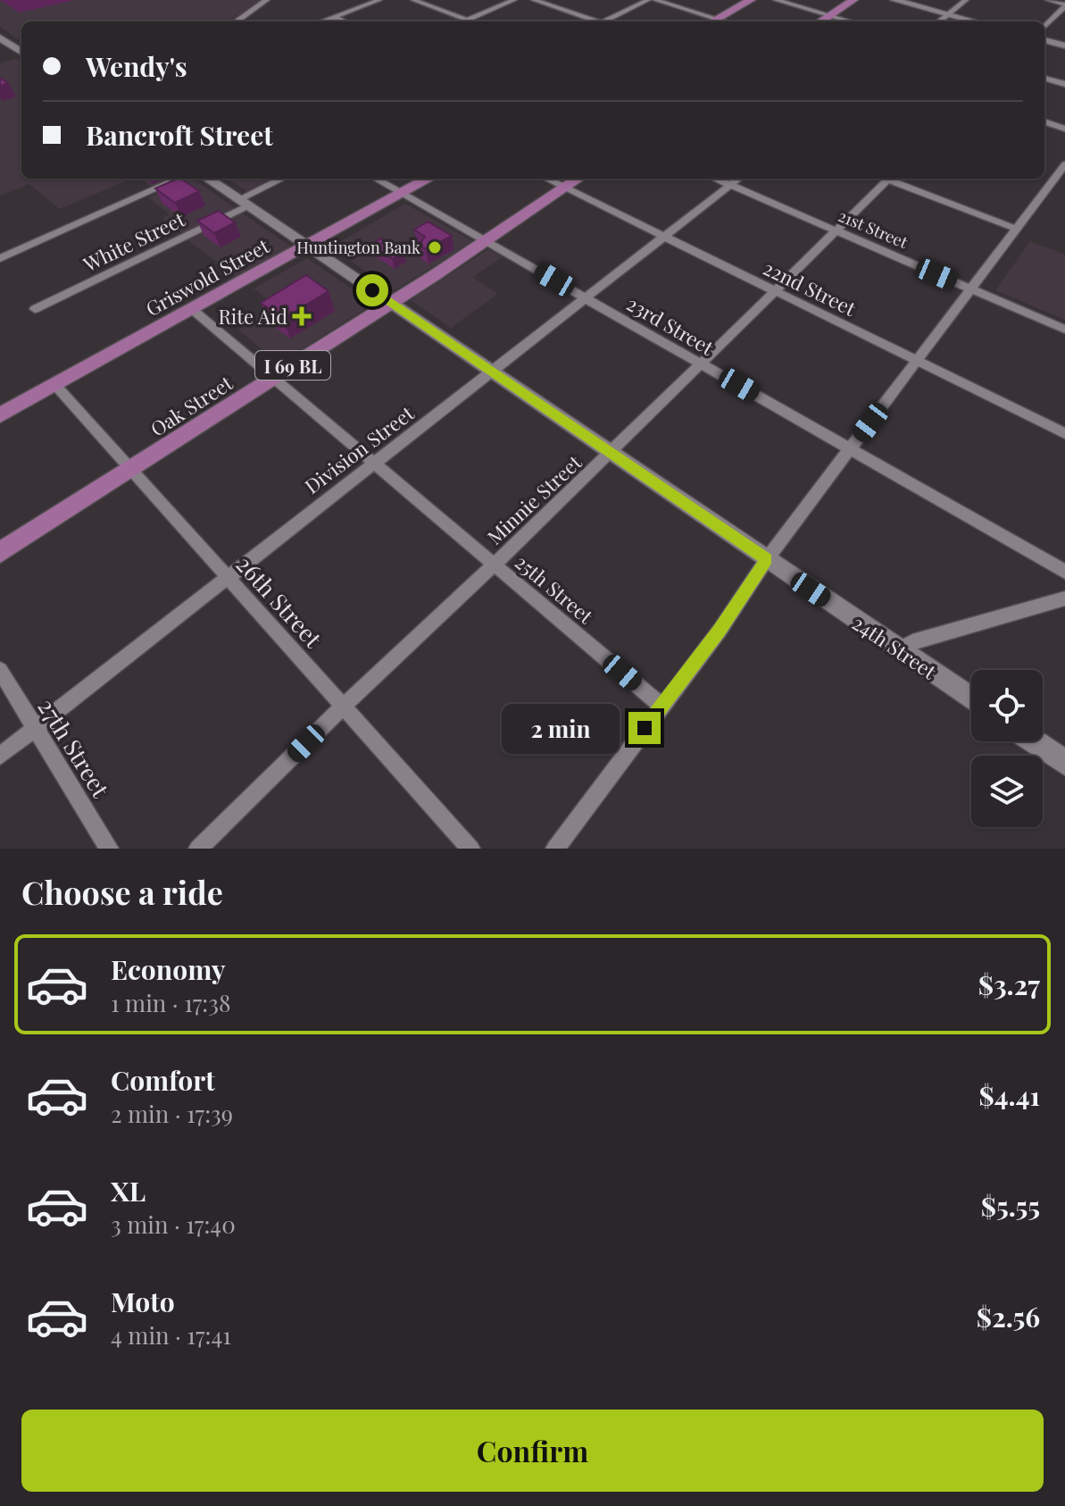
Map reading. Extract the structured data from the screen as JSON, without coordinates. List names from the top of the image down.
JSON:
{
  "streets": {
    "main road": ["Griswold Street", "I 69 BL", "Oak Street"],
    "street": [
      "21st Street",
      "White Street",
      "22nd Street",
      "23rd Street",
      "Division Street",
      "Minnie Street",
      "25th Street",
      "26th Street",
      "24th Street",
      "27th Street"
    ]
  },
  "crossings": [
    ["21st Street", "Division Street"],
    ["21st Street", "Minnie Street"],
    ["White Street", "24th Street"],
    ["Griswold Street", "23rd Street"],
    ["Griswold Street", "25th Street"],
    ["Griswold Street", "26th Street"],
    ["Griswold Street", "24th Street"],
    ["22nd Street", "Oak Street"],
    ["22nd Street", "Division Street"],
    ["22nd Street", "Minnie Street"],
    ["23rd Street", "Oak Street"],
    ["23rd Street", "Division Street"],
    ["23rd Street", "Minnie Street"],
    ["Oak Street", "25th Street"],
    ["Oak Street", "26th Street"],
    ["Oak Street", "24th Street"],
    ["Division Street", "25th Street"],
    ["Division Street", "26th Street"],
    ["Division Street", "24th Street"],
    ["Division Street", "27th Street"],
    ["Minnie Street", "25th Street"],
    ["Minnie Street", "26th Street"],
    ["Minnie Street", "24th Street"]
  ],
  "places": {
    "other": ["Huntington Bank"],
    "health": ["Rite Aid"]
  },
  "page": {
    "banner": ["Wendy's", "Bancroft Street"],
    "bubble": "2 min",
    "heading": "Choose a ride",
    "list": [
      {
        "name": "Economy",
        "note": "1 min · 17:38",
        "value": "$3.27"
      },
      {
        "name": "Comfort",
        "note": "2 min · 17:39",
        "value": "$4.41"
      },
      {
        "name": "XL",
        "note": "3 min · 17:40",
        "value": "$5.55"
      },
      {
        "name": "Moto",
        "note": "4 min · 17:41",
        "value": "$2.56"
      }
    ],
    "buttons": "Confirm"
  }
}
